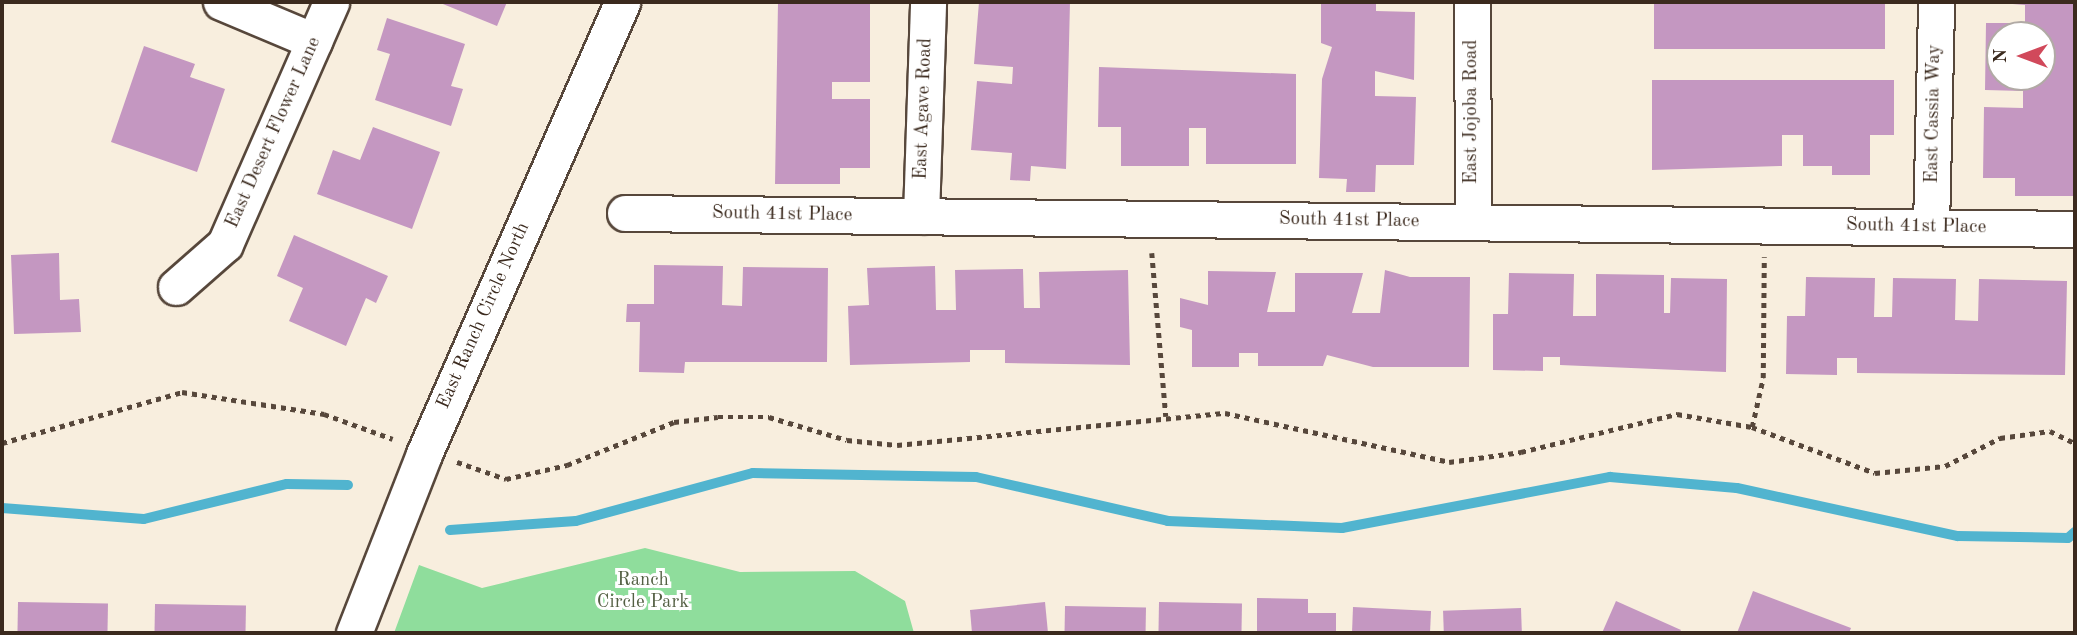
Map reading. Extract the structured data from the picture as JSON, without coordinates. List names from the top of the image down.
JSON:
{
  "streets": {
    "street": [
      "East Agave Road",
      "East Jojoba Road",
      "East Cassia Way",
      "East Desert Flower Lane",
      "South 41st Place",
      "East Ranch Circle North"
    ]
  },
  "crossings": [
    ["East Agave Road", "South 41st Place"],
    ["East Jojoba Road", "South 41st Place"],
    ["East Cassia Way", "South 41st Place"]
  ],
  "parks": ["Ranch Circle Park"],
  "north": "left"
}
